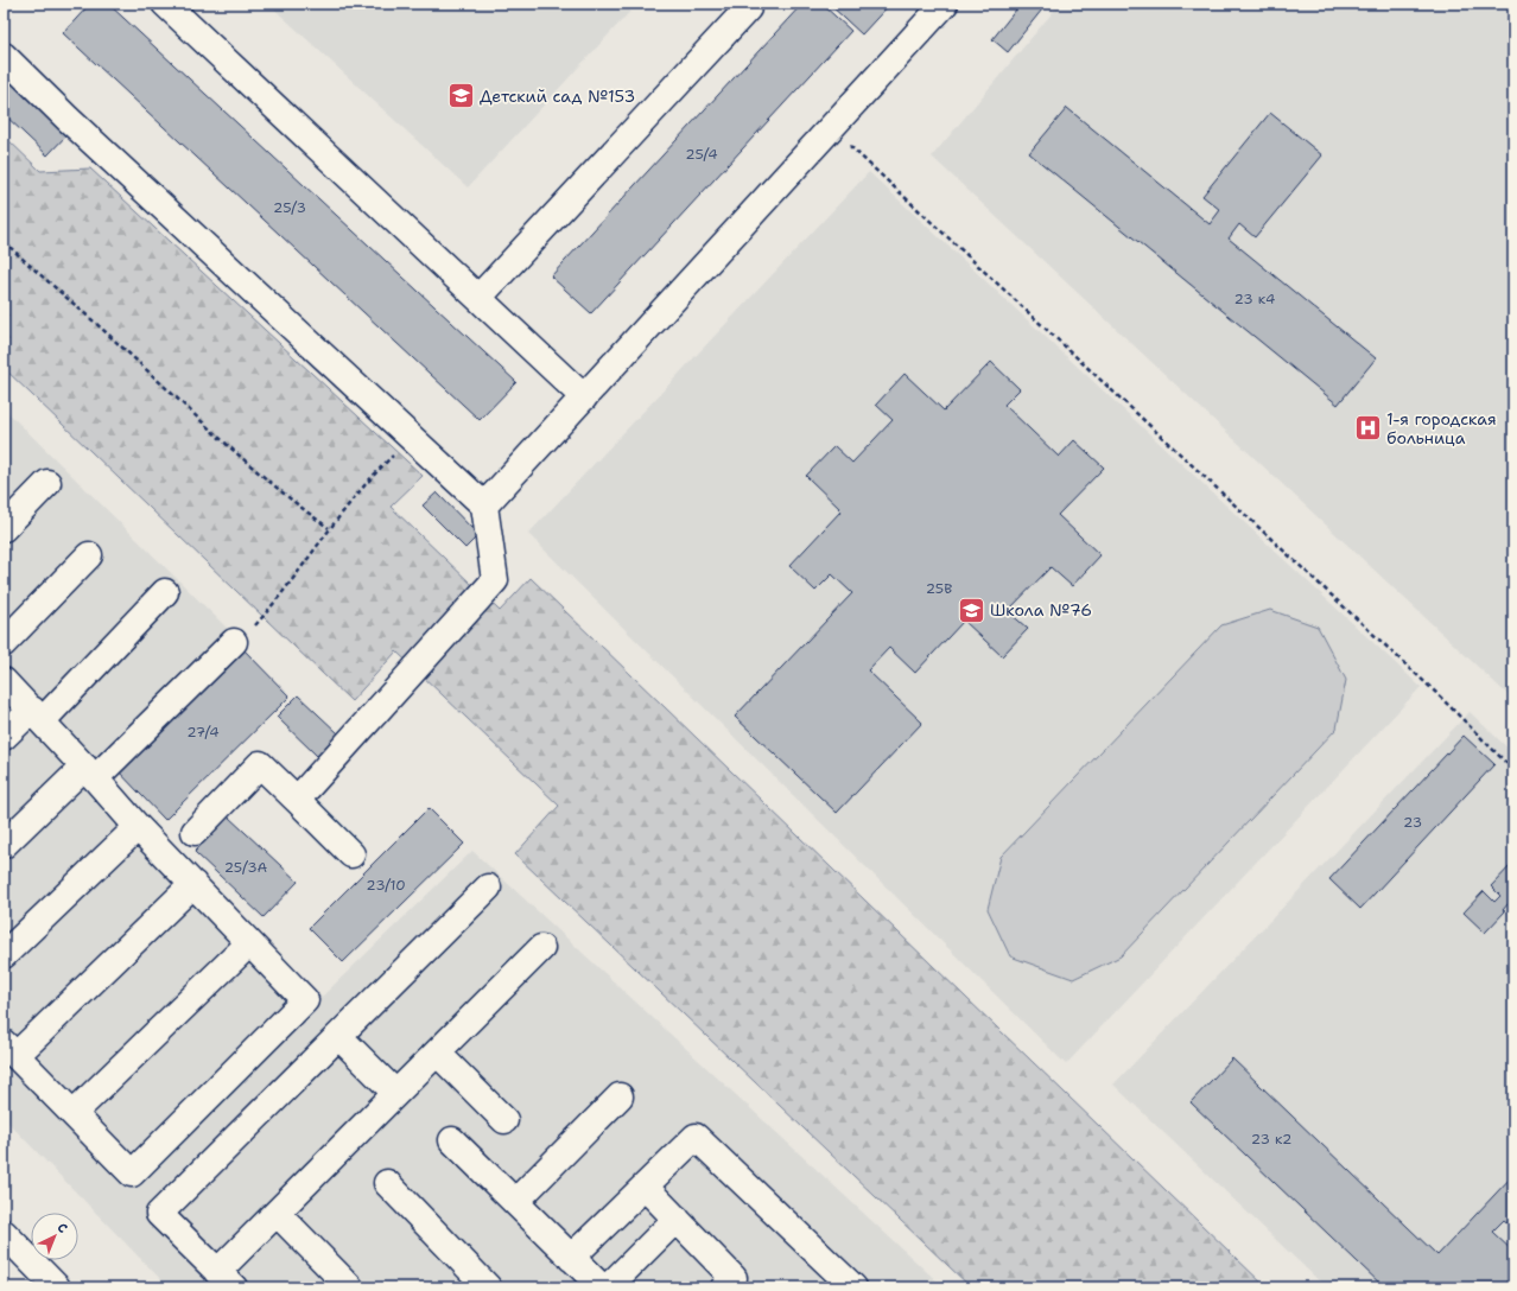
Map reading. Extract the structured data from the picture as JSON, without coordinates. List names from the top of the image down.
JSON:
{
  "places": {
    "school or university": ["Детский сад №153", "Школа №76"],
    "hospital": ["1-я городская больница"]
  },
  "house_numbers": [
    "25/4",
    "25/3",
    "23 к4",
    "25В",
    "27/4",
    "23",
    "25/3А",
    "23/10",
    "23 к2"
  ],
  "north": "top right"
}
